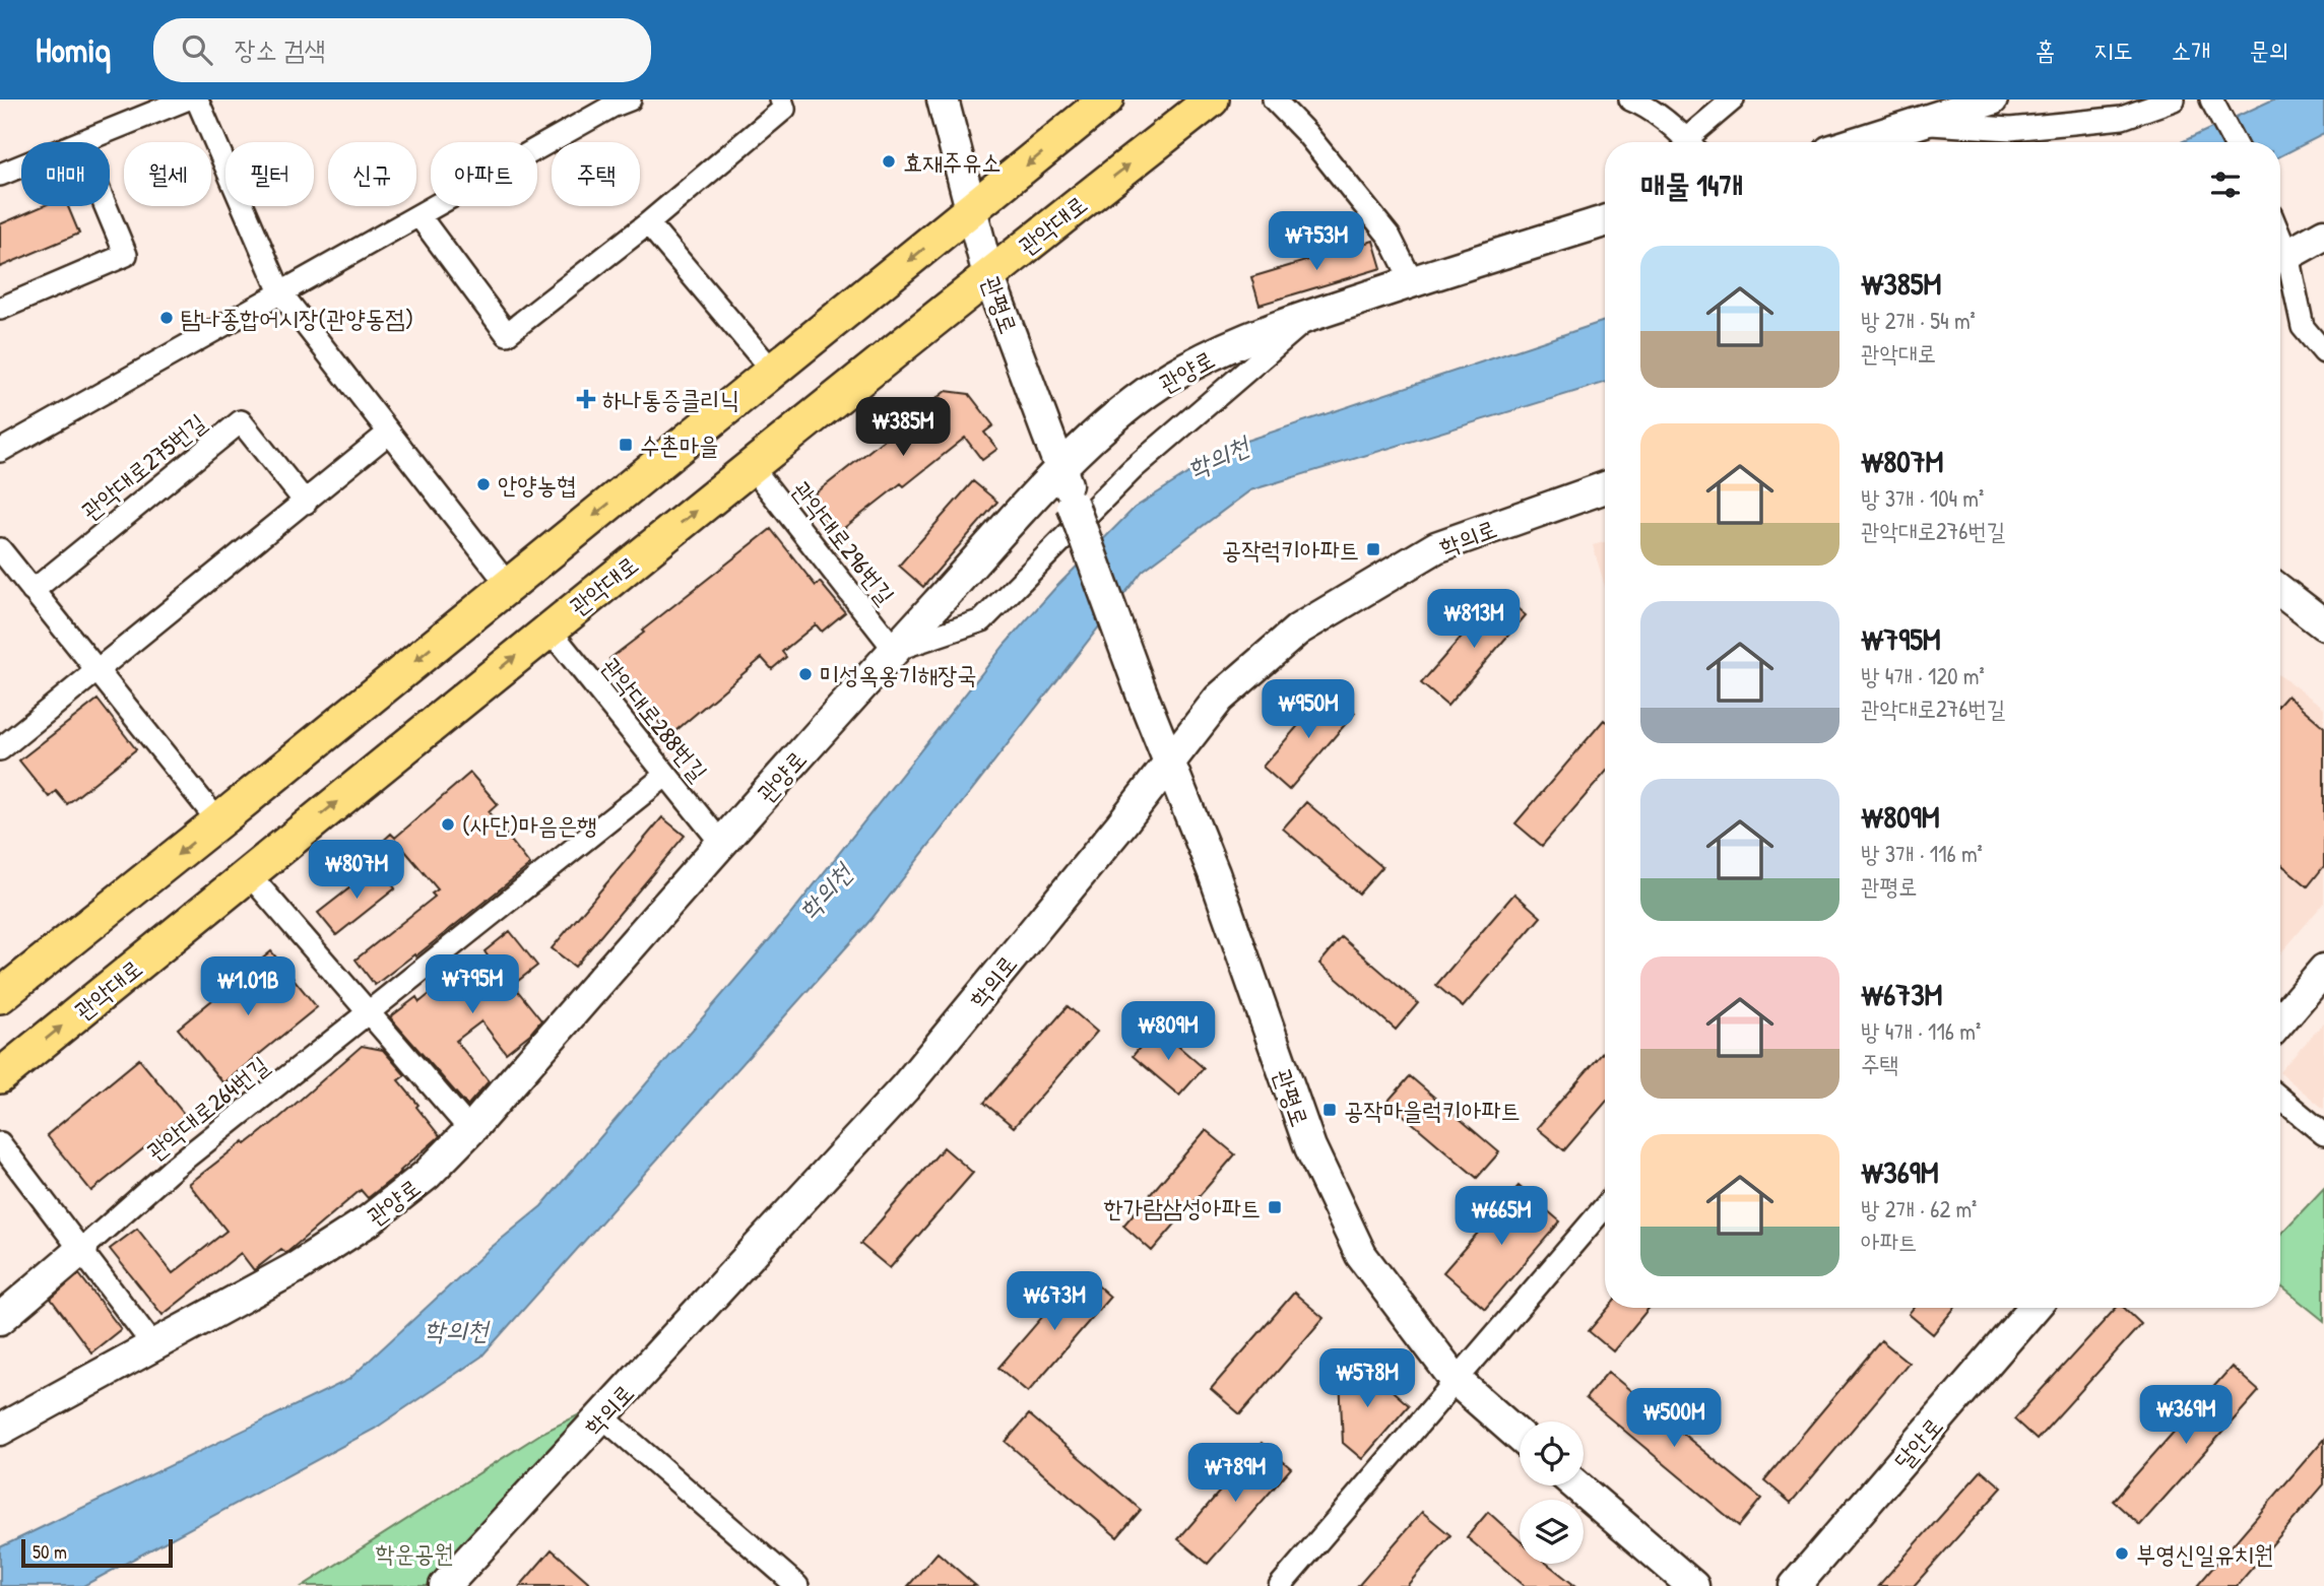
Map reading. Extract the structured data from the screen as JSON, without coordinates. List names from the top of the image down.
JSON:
{
  "streets": {
    "main road": ["관악대로"],
    "street": [
      "관평로",
      "관양로",
      "관악대로275번길",
      "학의로",
      "관악대로296번길",
      "관악대로288번길",
      "관악대로264번길",
      "달안로"
    ]
  },
  "crossings": [
    ["관악대로", "관평로"],
    ["관악대로", "관악대로296번길"],
    ["관악대로", "관악대로288번길"],
    ["관평로", "관양로"],
    ["관평로", "학의로"],
    ["관양로", "관악대로296번길"],
    ["관양로", "관악대로288번길"],
    ["관악대로288번길", "관악대로264번길"]
  ],
  "water": ["학의천"],
  "parks": ["학운공원"],
  "places": {
    "other": [
      "효재주유소",
      "탐나종합어시장(관양동점)",
      "안양농협",
      "미성옥옹기해장국",
      "(사단)마음은행",
      "부영신일유치원"
    ],
    "health": ["하나통증클리닉"],
    "transit": [
      "수촌마을",
      "공작럭키아파트",
      "공작마을럭키아파트",
      "한가람삼성아파트"
    ]
  },
  "scale_bar": "50 m",
  "page": {
    "header": "Homiq",
    "search": "장소 검색",
    "nav": [
      "홈",
      "지도",
      "소개",
      "문의"
    ],
    "chip": [
      "매매",
      "월세",
      "필터",
      "신규",
      "아파트",
      "주택"
    ],
    "heading": "매물 14개",
    "price": [
      "₩753M",
      "₩385M",
      "₩813M",
      "₩950M",
      "₩807M",
      "₩795M",
      "₩1.01B",
      "₩809M",
      "₩665M",
      "₩673M",
      "₩578M",
      "₩369M",
      "₩500M",
      "₩789M"
    ],
    "list": [
      {
        "name": "₩385M",
        "note": "방 2개 · 54 m² · 관악대로"
      },
      {
        "name": "₩807M",
        "note": "방 3개 · 104 m² · 관악대로276번길"
      },
      {
        "name": "₩795M",
        "note": "방 4개 · 120 m² · 관악대로276번길"
      },
      {
        "name": "₩809M",
        "note": "방 3개 · 116 m² · 관평로"
      },
      {
        "name": "₩673M",
        "note": "방 4개 · 116 m² · 주택"
      },
      {
        "name": "₩369M",
        "note": "방 2개 · 62 m² · 아파트"
      }
    ],
    "scale": "50 m"
  }
}
